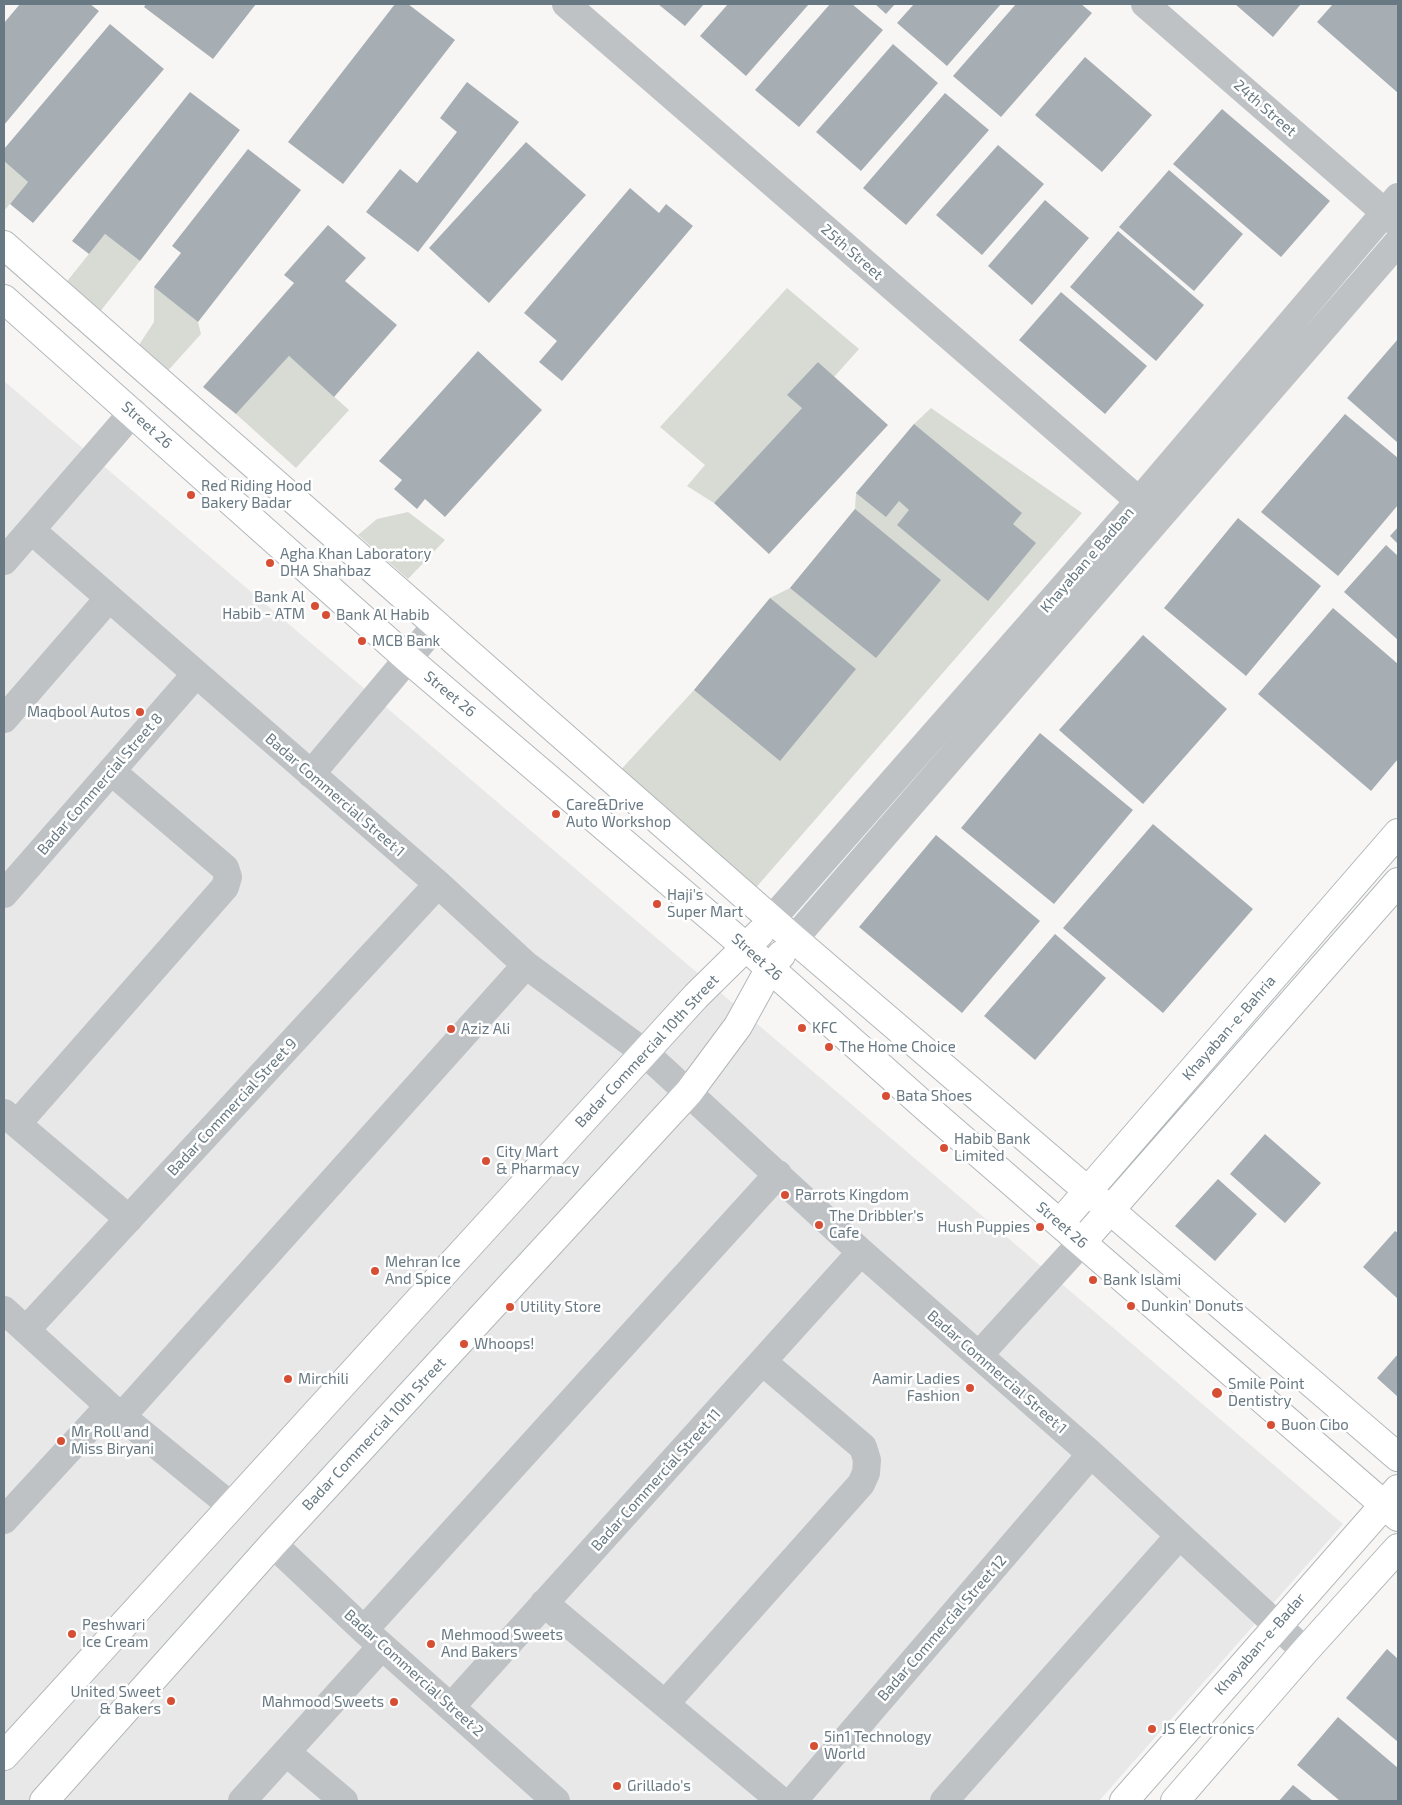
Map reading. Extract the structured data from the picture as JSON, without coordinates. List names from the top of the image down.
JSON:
{
  "streets": {
    "main road": [
      "Street 26",
      "Khayaban-e-Bahria",
      "Badar Commercial 10th Street",
      "Khayaban-e-Badar"
    ],
    "street": [
      "24th Street",
      "25th Street",
      "Khayaban e Badban",
      "Badar Commercial Street 8",
      "Badar Commercial Street 1",
      "Badar Commercial Street 9",
      "Badar Commercial Street 11",
      "Badar Commercial Street 12",
      "Badar Commercial Street 2"
    ]
  },
  "crossings": [
    ["24th Street", "Khayaban e Badban"],
    ["25th Street", "Khayaban e Badban"],
    ["Street 26", "Khayaban-e-Bahria"],
    ["Street 26", "Badar Commercial 10th Street"],
    ["Street 26", "Khayaban-e-Badar"],
    ["Khayaban e Badban", "Badar Commercial 10th Street"],
    ["Badar Commercial Street 8", "Badar Commercial Street 1"],
    ["Badar Commercial Street 1", "Badar Commercial 10th Street"],
    ["Badar Commercial Street 1", "Badar Commercial Street 9"],
    ["Badar Commercial Street 1", "Badar Commercial Street 11"],
    ["Badar Commercial Street 1", "Badar Commercial Street 12"],
    ["Badar Commercial Street 1", "Khayaban-e-Badar"],
    ["Badar Commercial 10th Street", "Badar Commercial Street 2"],
    ["Badar Commercial Street 11", "Badar Commercial Street 2"]
  ],
  "places": [
    "Red Riding Hood Bakery Badar",
    "Agha Khan Laboratory DHA Shahbaz",
    "Bank Al Habib - ATM",
    "Bank Al Habib",
    "MCB Bank",
    "Maqbool Autos",
    "Care&Drive Auto Workshop",
    "Haji's Super Mart",
    "KFC",
    "Aziz Ali",
    "The Home Choice",
    "Bata Shoes",
    "Habib Bank Limited",
    "City Mart & Pharmacy",
    "Parrots Kingdom",
    "The Dribbler's Cafe",
    "Hush Puppies",
    "Mehran Ice And Spice",
    "Bank Islami",
    "Dunkin' Donuts",
    "Utility Store",
    "Whoops!",
    "Mirchili",
    "Aamir Ladies Fashion",
    "Smile Point Dentistry",
    "Buon Cibo",
    "Mr Roll and Miss Biryani",
    "Peshwari Ice Cream",
    "Mehmood Sweets And Bakers",
    "United Sweet & Bakers",
    "Mahmood Sweets",
    "JS Electronics",
    "5in1 Technology World",
    "Grillado's"
  ]
}
